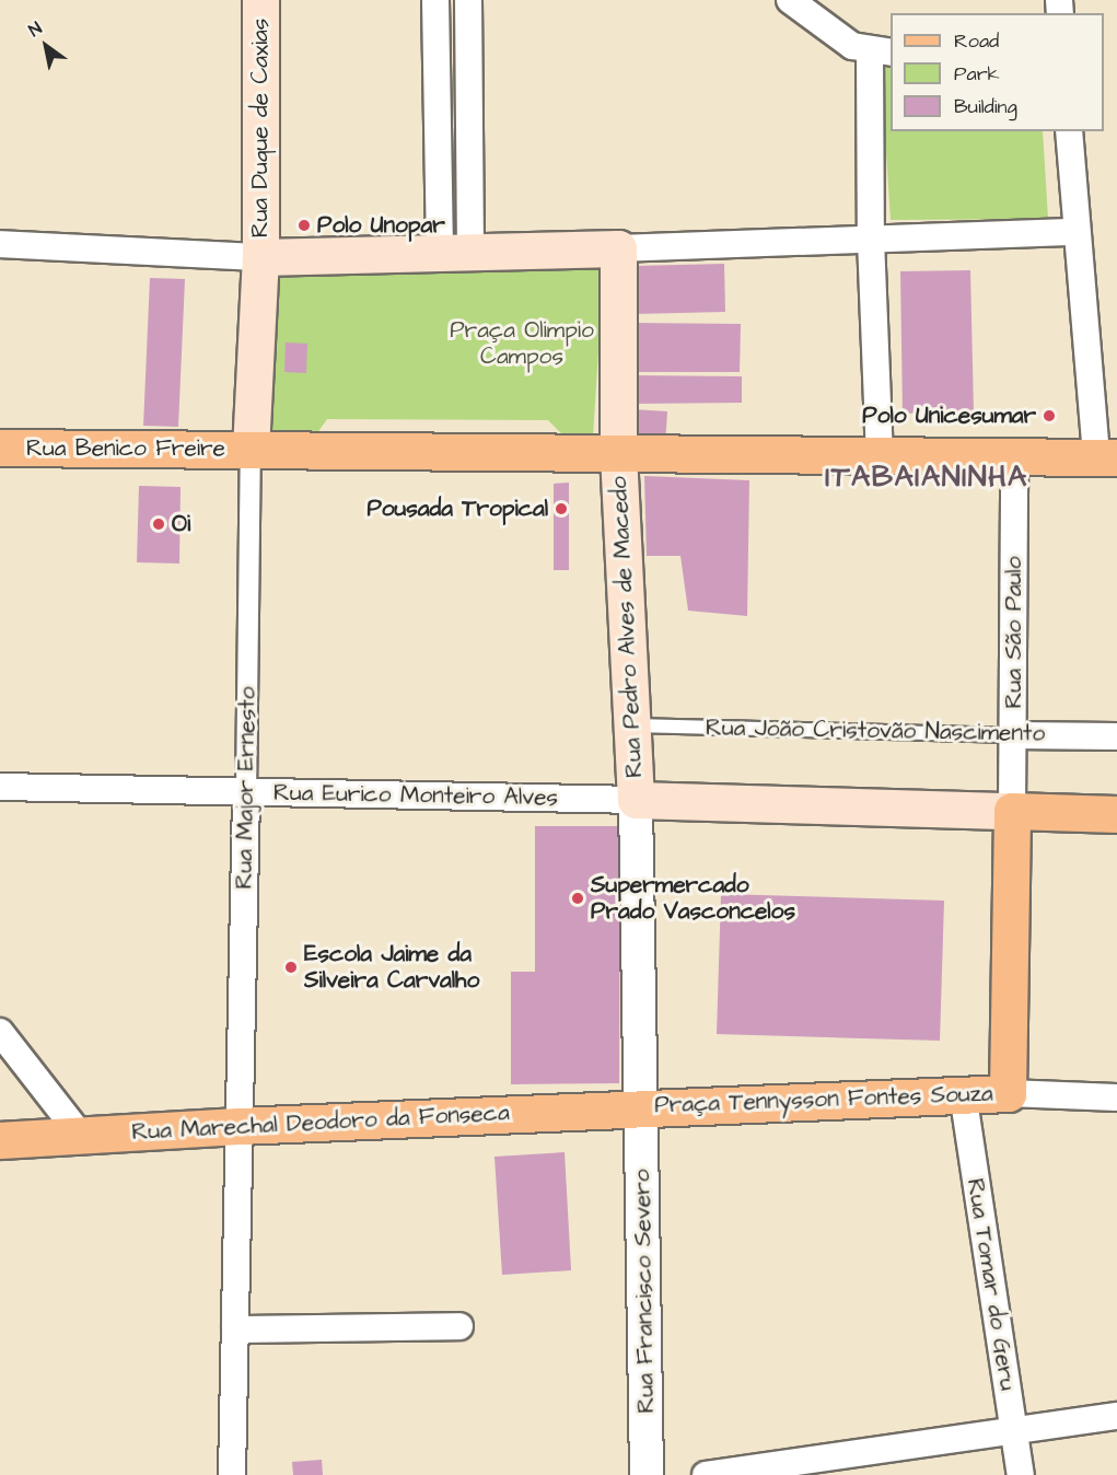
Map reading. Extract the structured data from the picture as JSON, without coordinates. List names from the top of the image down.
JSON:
{
  "streets": {
    "main road": [
      "Rua Duque de Caxias",
      "Rua Benico Freire",
      "Rua Pedro Alves de Macedo",
      "Praça Tennysson Fontes Souza",
      "Rua Marechal Deodoro da Fonseca"
    ],
    "street": [
      "Rua São Paulo",
      "Rua João Cristovão Nascimento",
      "Rua Major Ernesto",
      "Rua Eurico Monteiro Alves",
      "Rua Tomar do Geru",
      "Rua Francisco Severo"
    ]
  },
  "crossings": [
    ["Rua Benico Freire", "Rua Major Ernesto"],
    ["Rua Pedro Alves de Macedo", "Rua João Cristovão Nascimento"],
    ["Rua Pedro Alves de Macedo", "Rua Eurico Monteiro Alves"],
    ["Rua Pedro Alves de Macedo", "Praça Tennysson Fontes Souza"],
    ["Rua São Paulo", "Rua João Cristovão Nascimento"],
    ["Rua São Paulo", "Praça Tennysson Fontes Souza"],
    ["Rua Major Ernesto", "Rua Eurico Monteiro Alves"],
    ["Rua Major Ernesto", "Rua Marechal Deodoro da Fonseca"],
    ["Rua Eurico Monteiro Alves", "Praça Tennysson Fontes Souza"],
    ["Praça Tennysson Fontes Souza", "Rua Marechal Deodoro da Fonseca"],
    ["Praça Tennysson Fontes Souza", "Rua Tomar do Geru"],
    ["Praça Tennysson Fontes Souza", "Rua Francisco Severo"],
    ["Rua Marechal Deodoro da Fonseca", "Rua Francisco Severo"]
  ],
  "districts": ["ITABAIANINHA"],
  "parks": ["Praça Olimpio Campos"],
  "places": [
    "Polo Unopar",
    "Polo Unicesumar",
    "Pousada Tropical",
    "Oi",
    "Supermercado Prado Vasconcelos",
    "Escola Jaime da Silveira Carvalho"
  ],
  "legend": ["Road", "Park", "Building"],
  "north": "top left"
}
